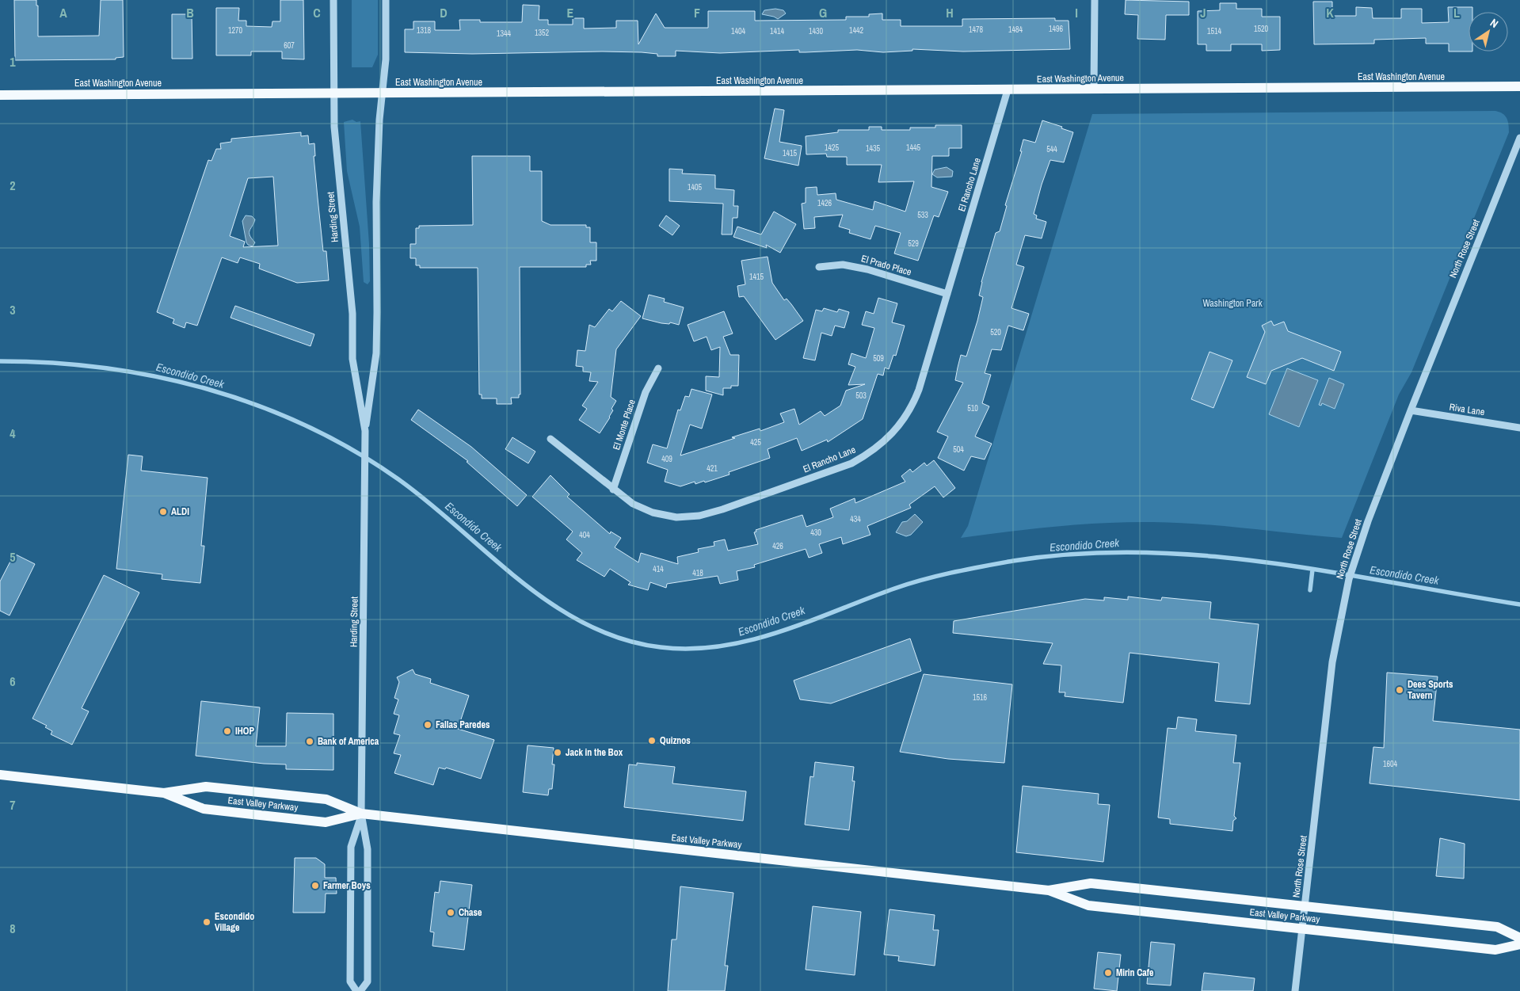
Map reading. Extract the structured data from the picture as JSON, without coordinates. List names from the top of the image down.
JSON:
{
  "streets": {
    "main road": ["East Washington Avenue", "East Valley Parkway"],
    "street": [
      "El Rancho Lane",
      "Harding Street",
      "North Rose Street",
      "El Prado Place",
      "Riva Lane",
      "El Monte Place"
    ]
  },
  "crossings": [
    ["East Washington Avenue", "El Rancho Lane"],
    ["East Washington Avenue", "Harding Street"],
    ["El Rancho Lane", "El Prado Place"],
    ["El Rancho Lane", "El Monte Place"],
    ["Harding Street", "East Valley Parkway"],
    ["North Rose Street", "Riva Lane"],
    ["North Rose Street", "East Valley Parkway"]
  ],
  "water": ["Escondido Creek"],
  "parks": ["Washington Park"],
  "places": [
    "ALDI",
    "Dees Sports Tavern",
    "Fallas Paredes",
    "IHOP",
    "Quiznos",
    "Bank of America",
    "Jack in the Box",
    "Farmer Boys",
    "Chase",
    "Escondido Village",
    "Mirin Cafe"
  ],
  "house_numbers": [
    "1496",
    "1520",
    "1478",
    "1484",
    "1270",
    "1318",
    "1442",
    "1404",
    "1414",
    "1430",
    "1514",
    "1352",
    "1344",
    "607",
    "1425",
    "1445",
    "1435",
    "544",
    "1415",
    "1405",
    "1426",
    "533",
    "529",
    "1415",
    "520",
    "509",
    "503",
    "510",
    "425",
    "504",
    "409",
    "421",
    "434",
    "430",
    "404",
    "426",
    "414",
    "418",
    "1516",
    "1604"
  ],
  "north": "top right",
  "grid": {
    "columns": [
      "A",
      "B",
      "C",
      "D",
      "E",
      "F",
      "G",
      "H",
      "I",
      "J",
      "K",
      "L"
    ],
    "rows": [
      "1",
      "2",
      "3",
      "4",
      "5",
      "6",
      "7",
      "8"
    ]
  }
}
